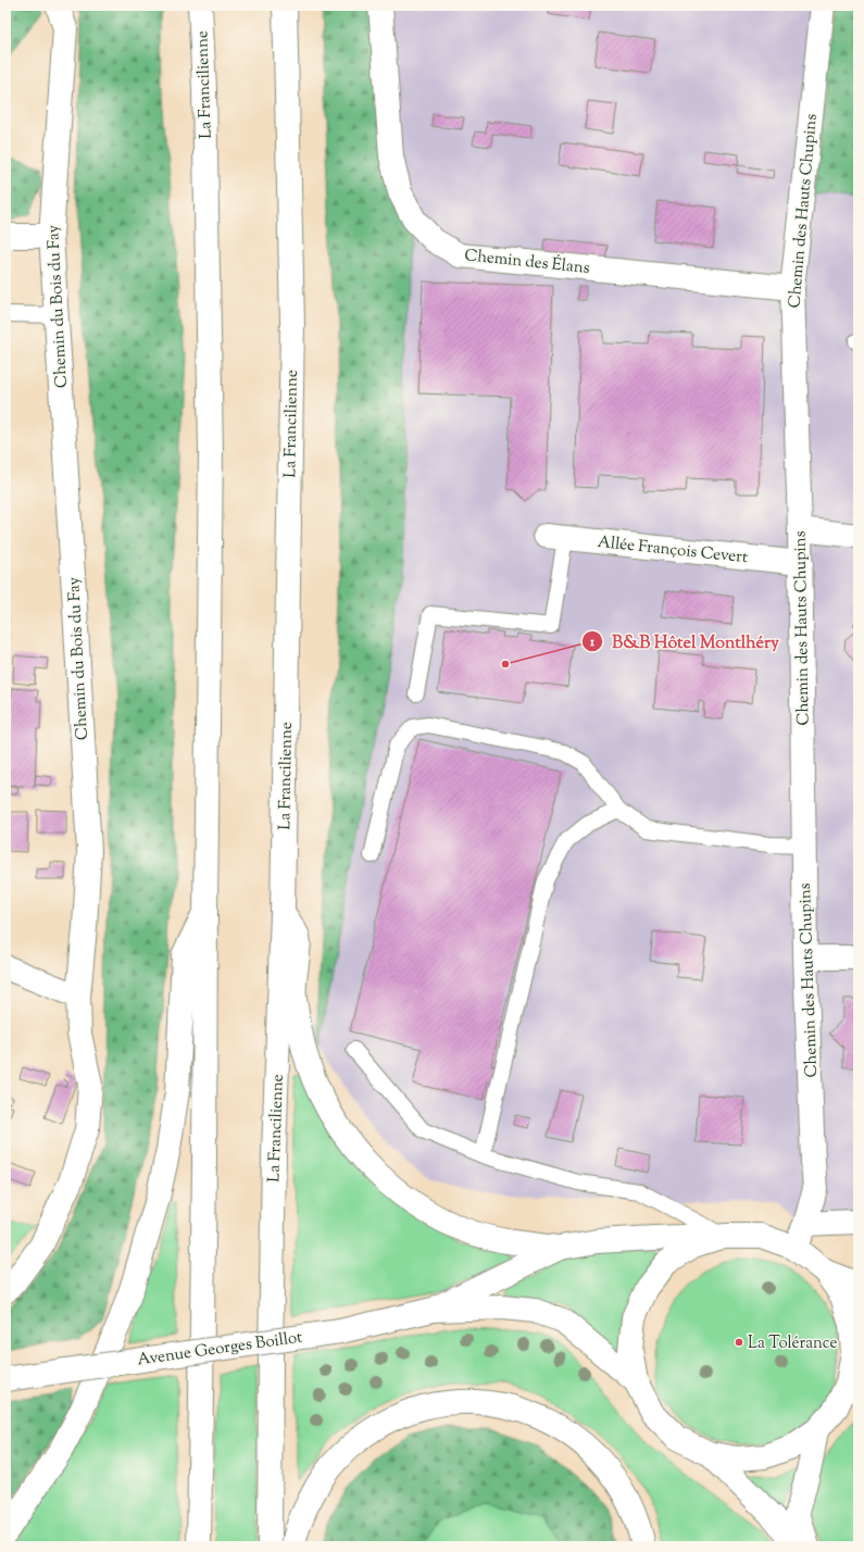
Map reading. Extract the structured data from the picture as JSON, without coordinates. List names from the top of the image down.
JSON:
{
  "streets": {
    "main road": [
      "La Francilienne",
      "Chemin des Hauts Chupins",
      "Chemin des Élans",
      "Chemin du Bois du Fay",
      "Allée François Cevert",
      "Avenue Georges Boillot"
    ]
  },
  "crossings": [
    ["Chemin des Hauts Chupins", "Chemin des Élans"],
    ["Chemin des Hauts Chupins", "Allée François Cevert"],
    ["Chemin des Hauts Chupins", "Avenue Georges Boillot"]
  ],
  "places": ["B&B Hôtel Montlhéry", "La Tolérance"]
}
